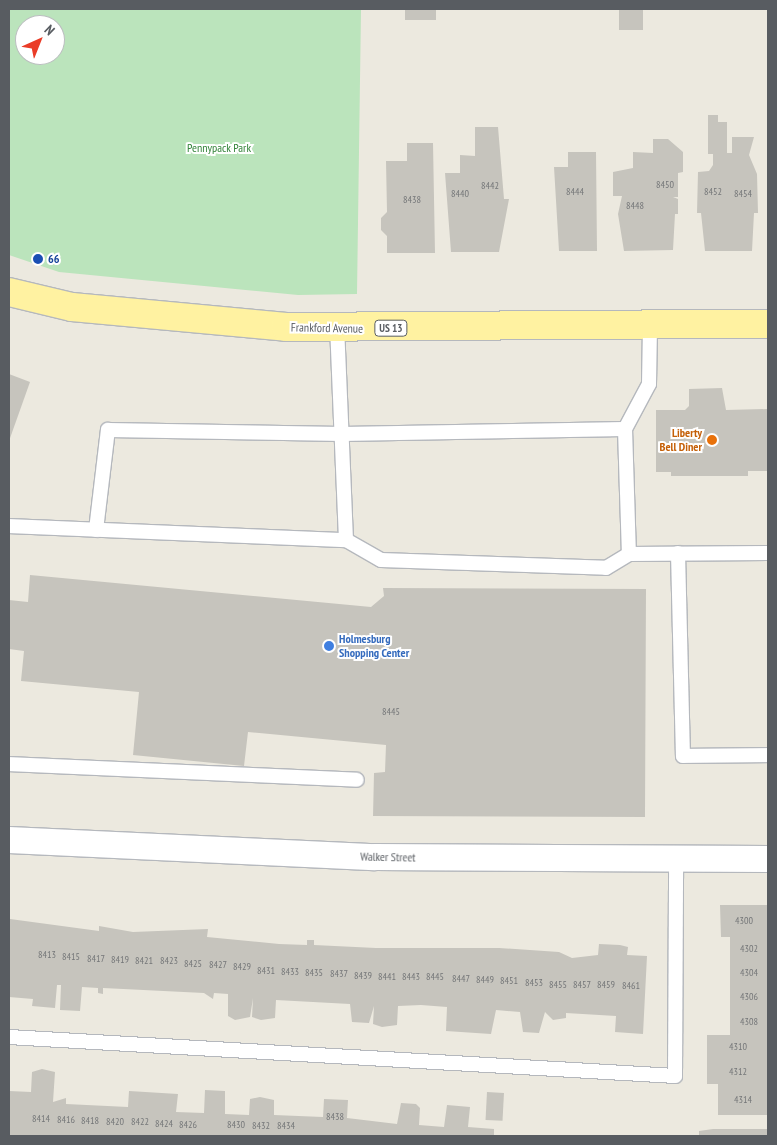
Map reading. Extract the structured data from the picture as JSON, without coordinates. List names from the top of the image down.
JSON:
{
  "streets": {
    "main road": ["Frankford Avenue", "US 13"],
    "street": ["Walker Street"]
  },
  "parks": ["Pennypack Park"],
  "places": ["66", "Liberty Bell Diner", "Holmesburg Shopping Center"],
  "house_numbers": [
    "8450",
    "8442",
    "8444",
    "8452",
    "8440",
    "8454",
    "8438",
    "8448",
    "8445",
    "4300",
    "4302",
    "8413",
    "8415",
    "8417",
    "8419",
    "8421",
    "8423",
    "8425",
    "8427",
    "8429",
    "8431",
    "8433",
    "8435",
    "4304",
    "8437",
    "8439",
    "8441",
    "8443",
    "8445",
    "8447",
    "8449",
    "8451",
    "8453",
    "8455",
    "8457",
    "8459",
    "8461",
    "4306",
    "4308",
    "4310",
    "4312",
    "4314",
    "8438",
    "8414",
    "8416",
    "8418",
    "8420",
    "8422",
    "8424",
    "8426",
    "8430",
    "8432",
    "8434"
  ],
  "north": "top right"
}
